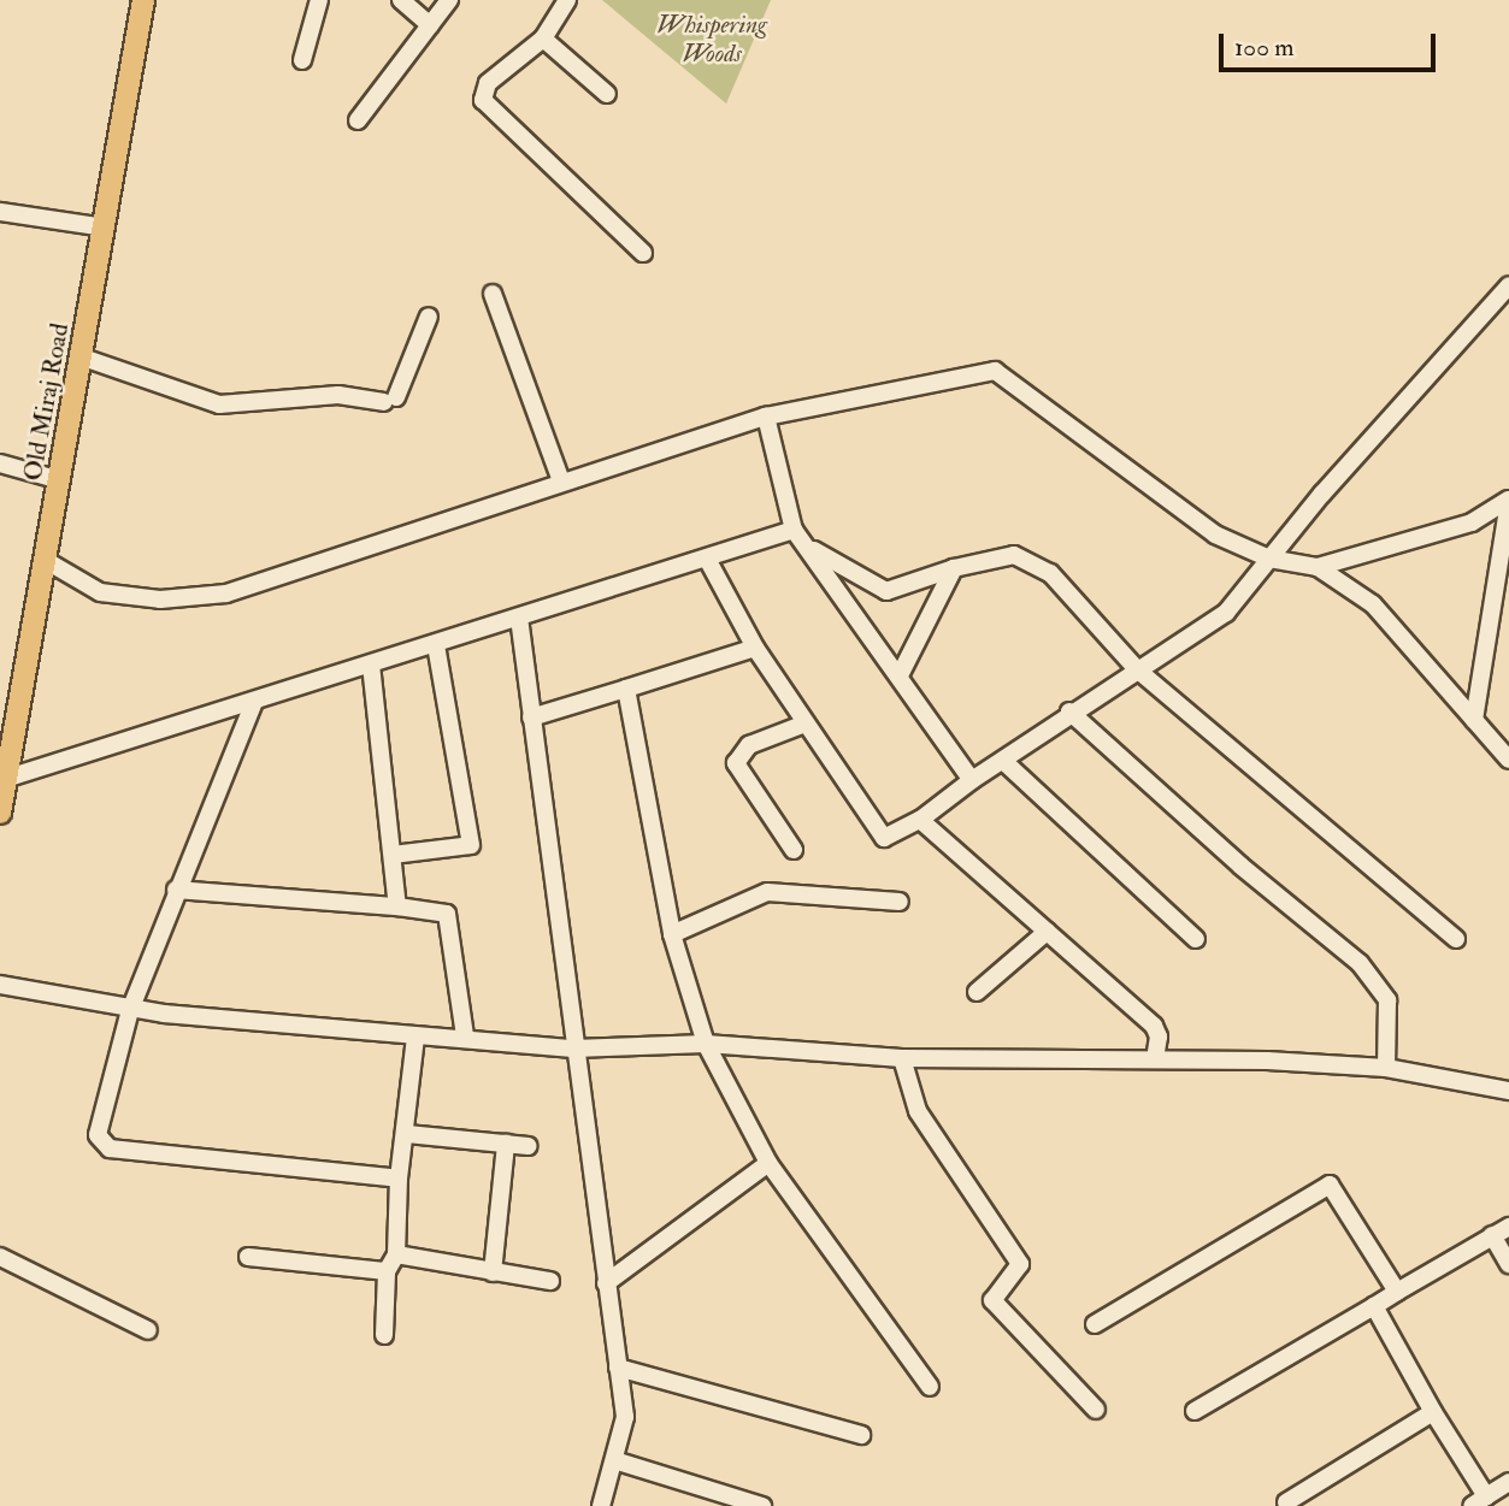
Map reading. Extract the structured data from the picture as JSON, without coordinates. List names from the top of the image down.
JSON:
{
  "streets": {
    "main road": ["Old Miraj Road"]
  },
  "parks": ["Whispering Woods"],
  "scale_bar": "100 m"
}
